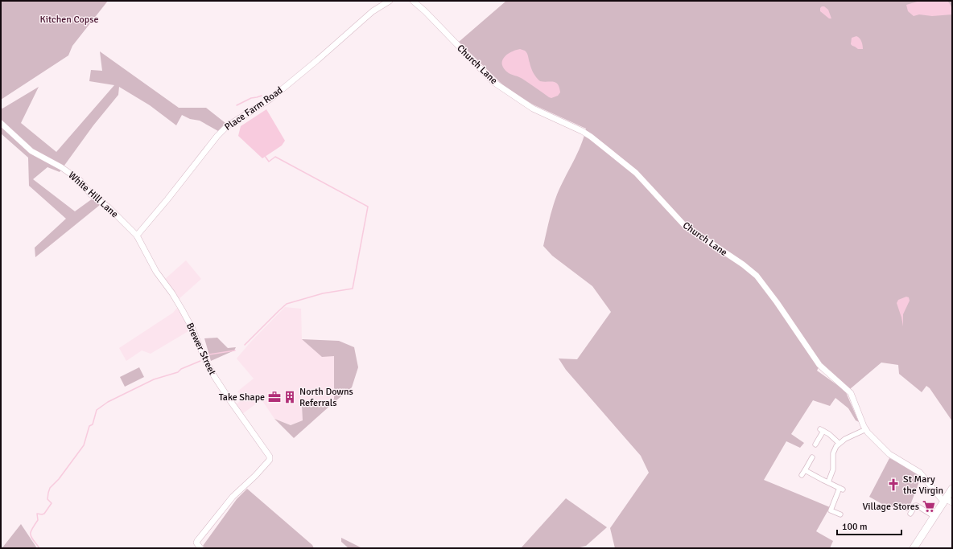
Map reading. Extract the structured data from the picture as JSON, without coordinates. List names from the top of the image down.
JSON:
{
  "streets": {
    "street": [
      "Church Lane",
      "Place Farm Road",
      "White Hill Lane",
      "Brewer Street"
    ]
  },
  "crossings": [
    ["Place Farm Road", "White Hill Lane"],
    ["Place Farm Road", "Brewer Street"],
    ["White Hill Lane", "Brewer Street"]
  ],
  "parks": ["Kitchen Copse"],
  "places": {
    "office": ["Take Shape"],
    "building": ["North Downs Referrals"],
    "church": ["St Mary the Virgin"],
    "supermarket": ["Village Stores"]
  },
  "scale_bar": "100 m"
}
